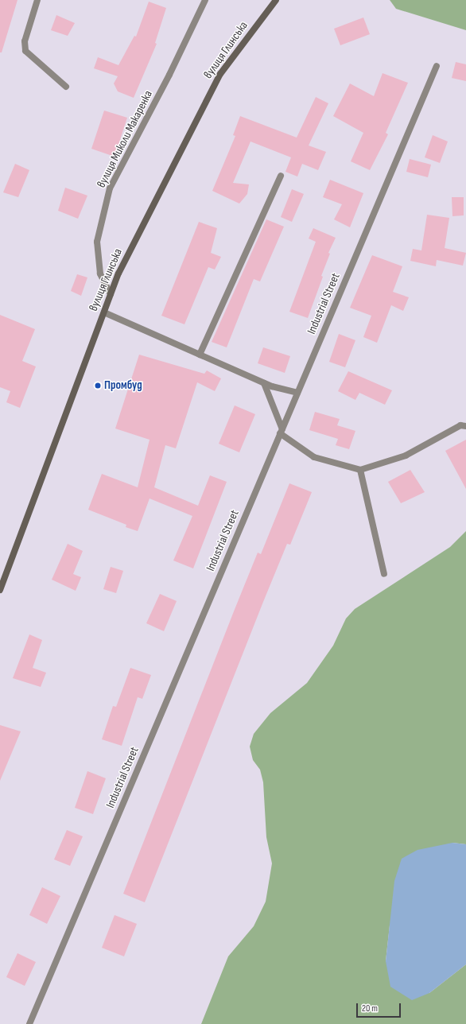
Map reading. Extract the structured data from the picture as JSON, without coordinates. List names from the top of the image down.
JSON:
{
  "streets": {
    "main road": ["вулиця Глинська"],
    "street": ["вулиця Миколи Макаренка", "Industrial Street"]
  },
  "crossings": [
    ["вулиця Глинська", "вулиця Миколи Макаренка"]
  ],
  "places": ["Промбуд"],
  "scale_bar": "20 m"
}
